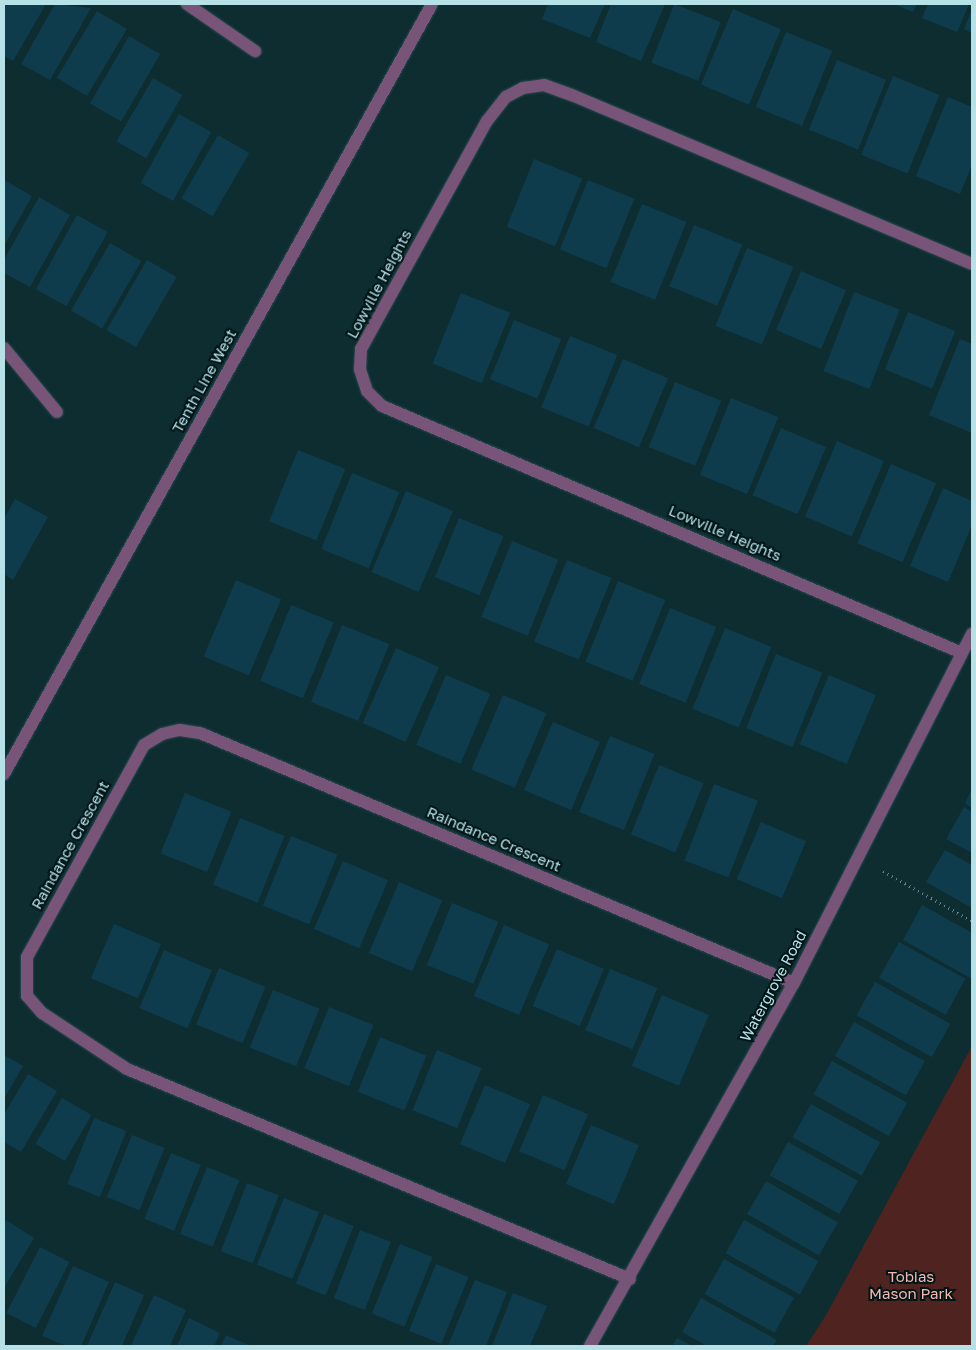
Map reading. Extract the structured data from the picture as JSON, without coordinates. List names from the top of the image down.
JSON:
{
  "streets": {
    "street": [
      "Lowville Heights",
      "Tenth Line West",
      "Raindance Crescent",
      "Watergrove Road"
    ]
  },
  "crossings": [
    ["Lowville Heights", "Watergrove Road"],
    ["Raindance Crescent", "Watergrove Road"]
  ],
  "parks": ["Tobias Mason Park"]
}
